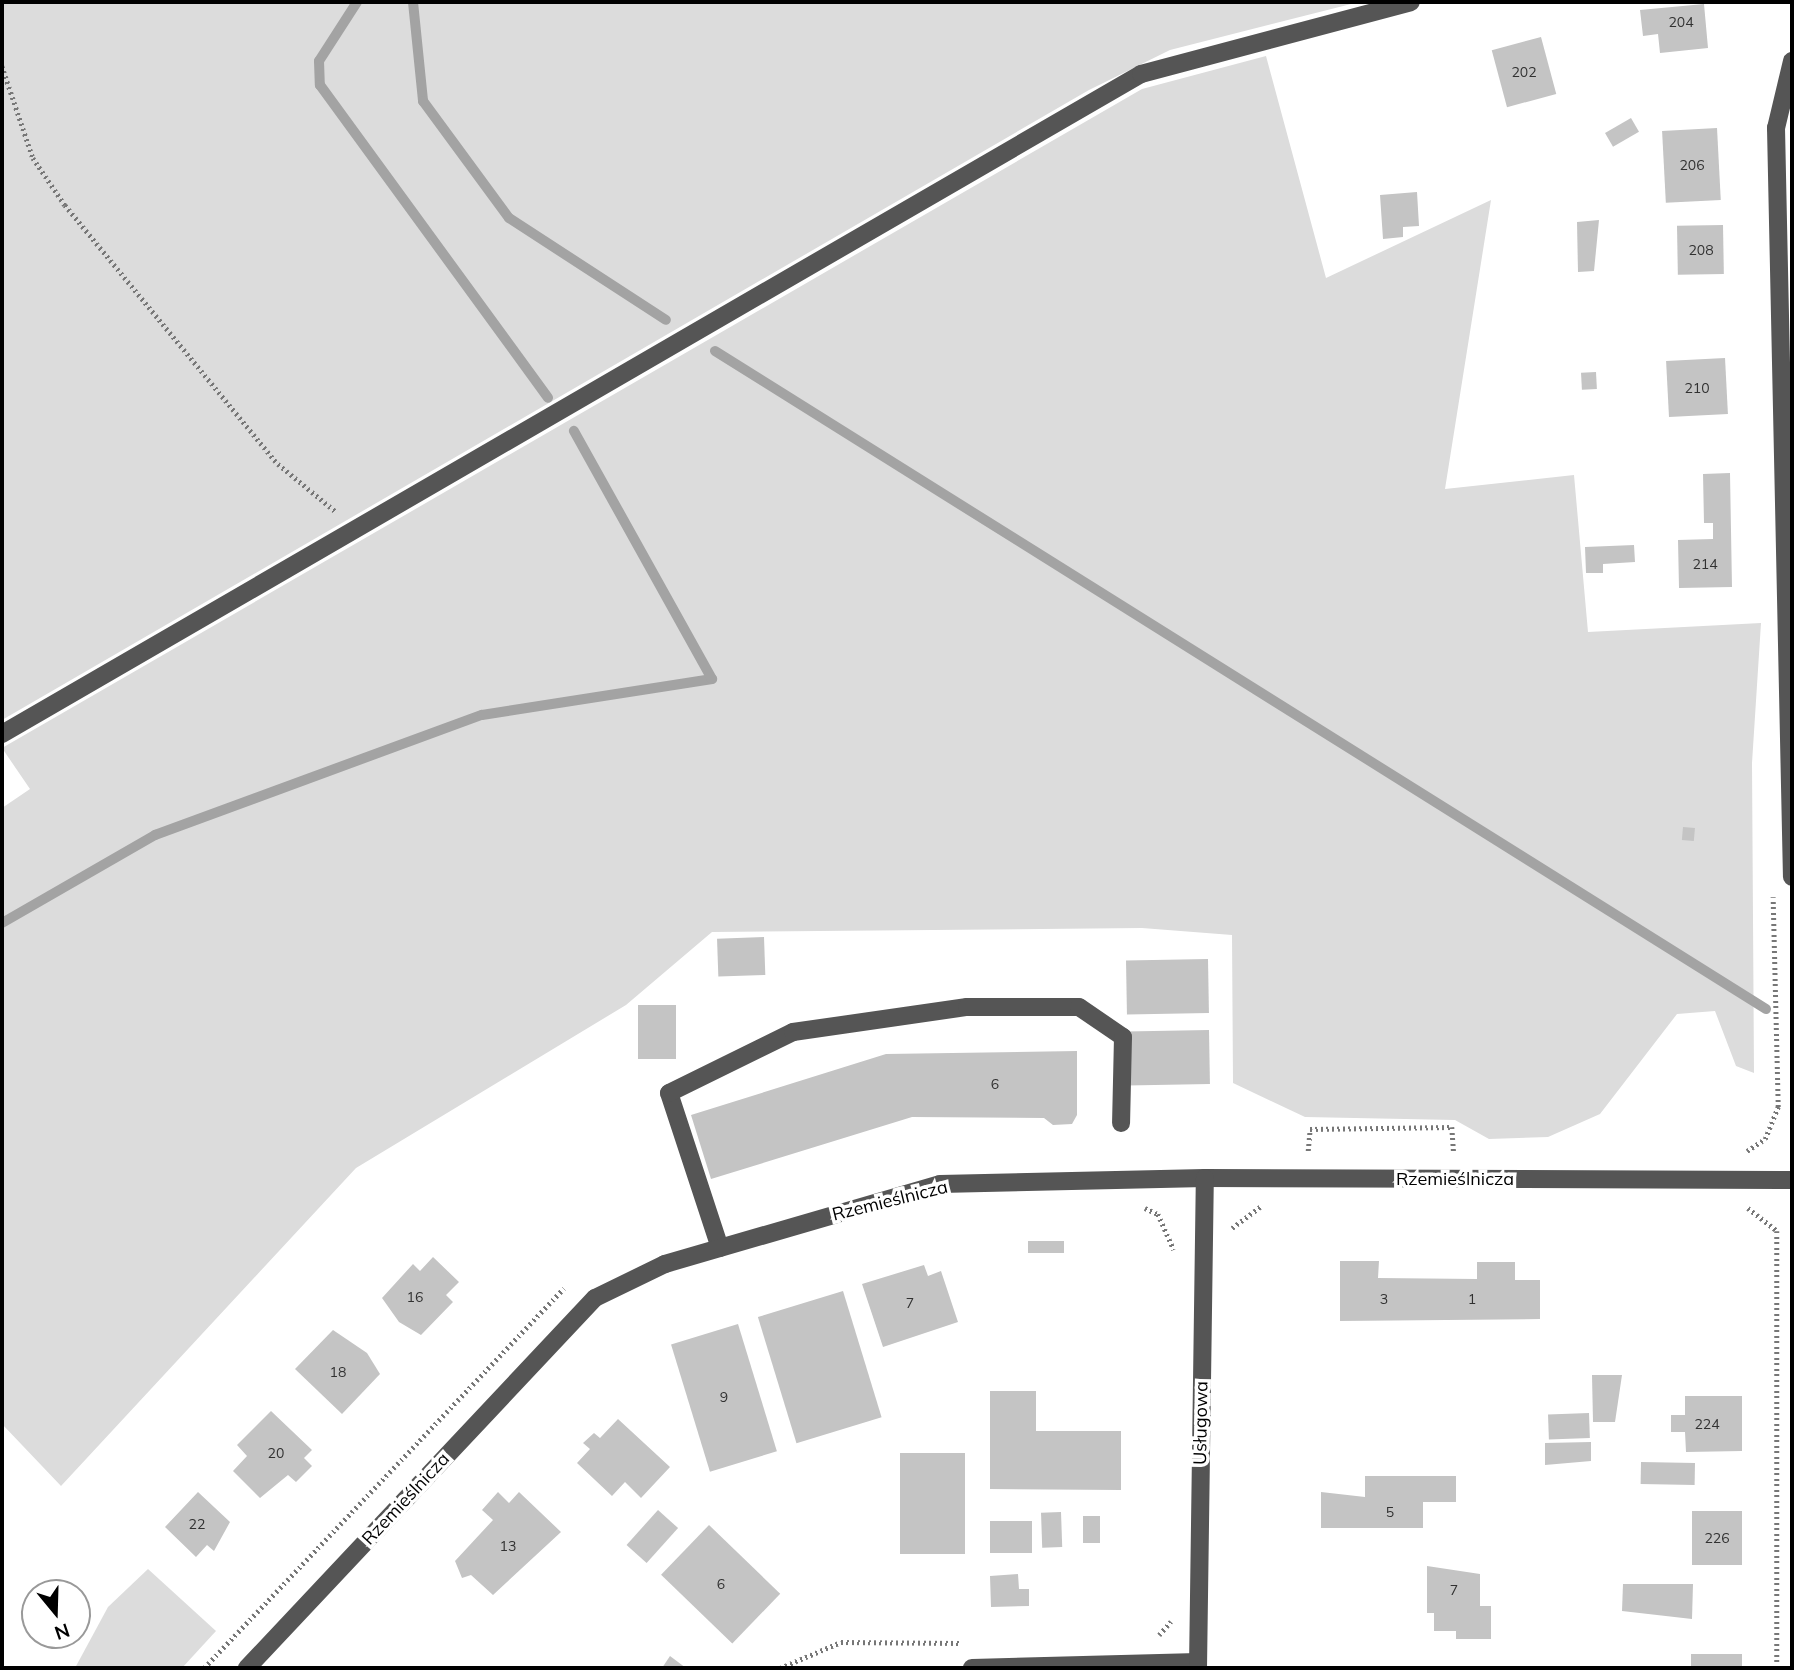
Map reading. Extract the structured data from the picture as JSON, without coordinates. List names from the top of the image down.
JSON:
{
  "streets": {
    "street": ["Rzemieślnicza", "Usługowa"]
  },
  "crossings": [
    ["Rzemieślnicza", "Usługowa"]
  ],
  "house_numbers": [
    "204",
    "202",
    "206",
    "208",
    "210",
    "214",
    "6",
    "16",
    "3",
    "1",
    "7",
    "18",
    "9",
    "224",
    "20",
    "5",
    "22",
    "226",
    "13",
    "6",
    "7"
  ],
  "north": "bottom"
}
